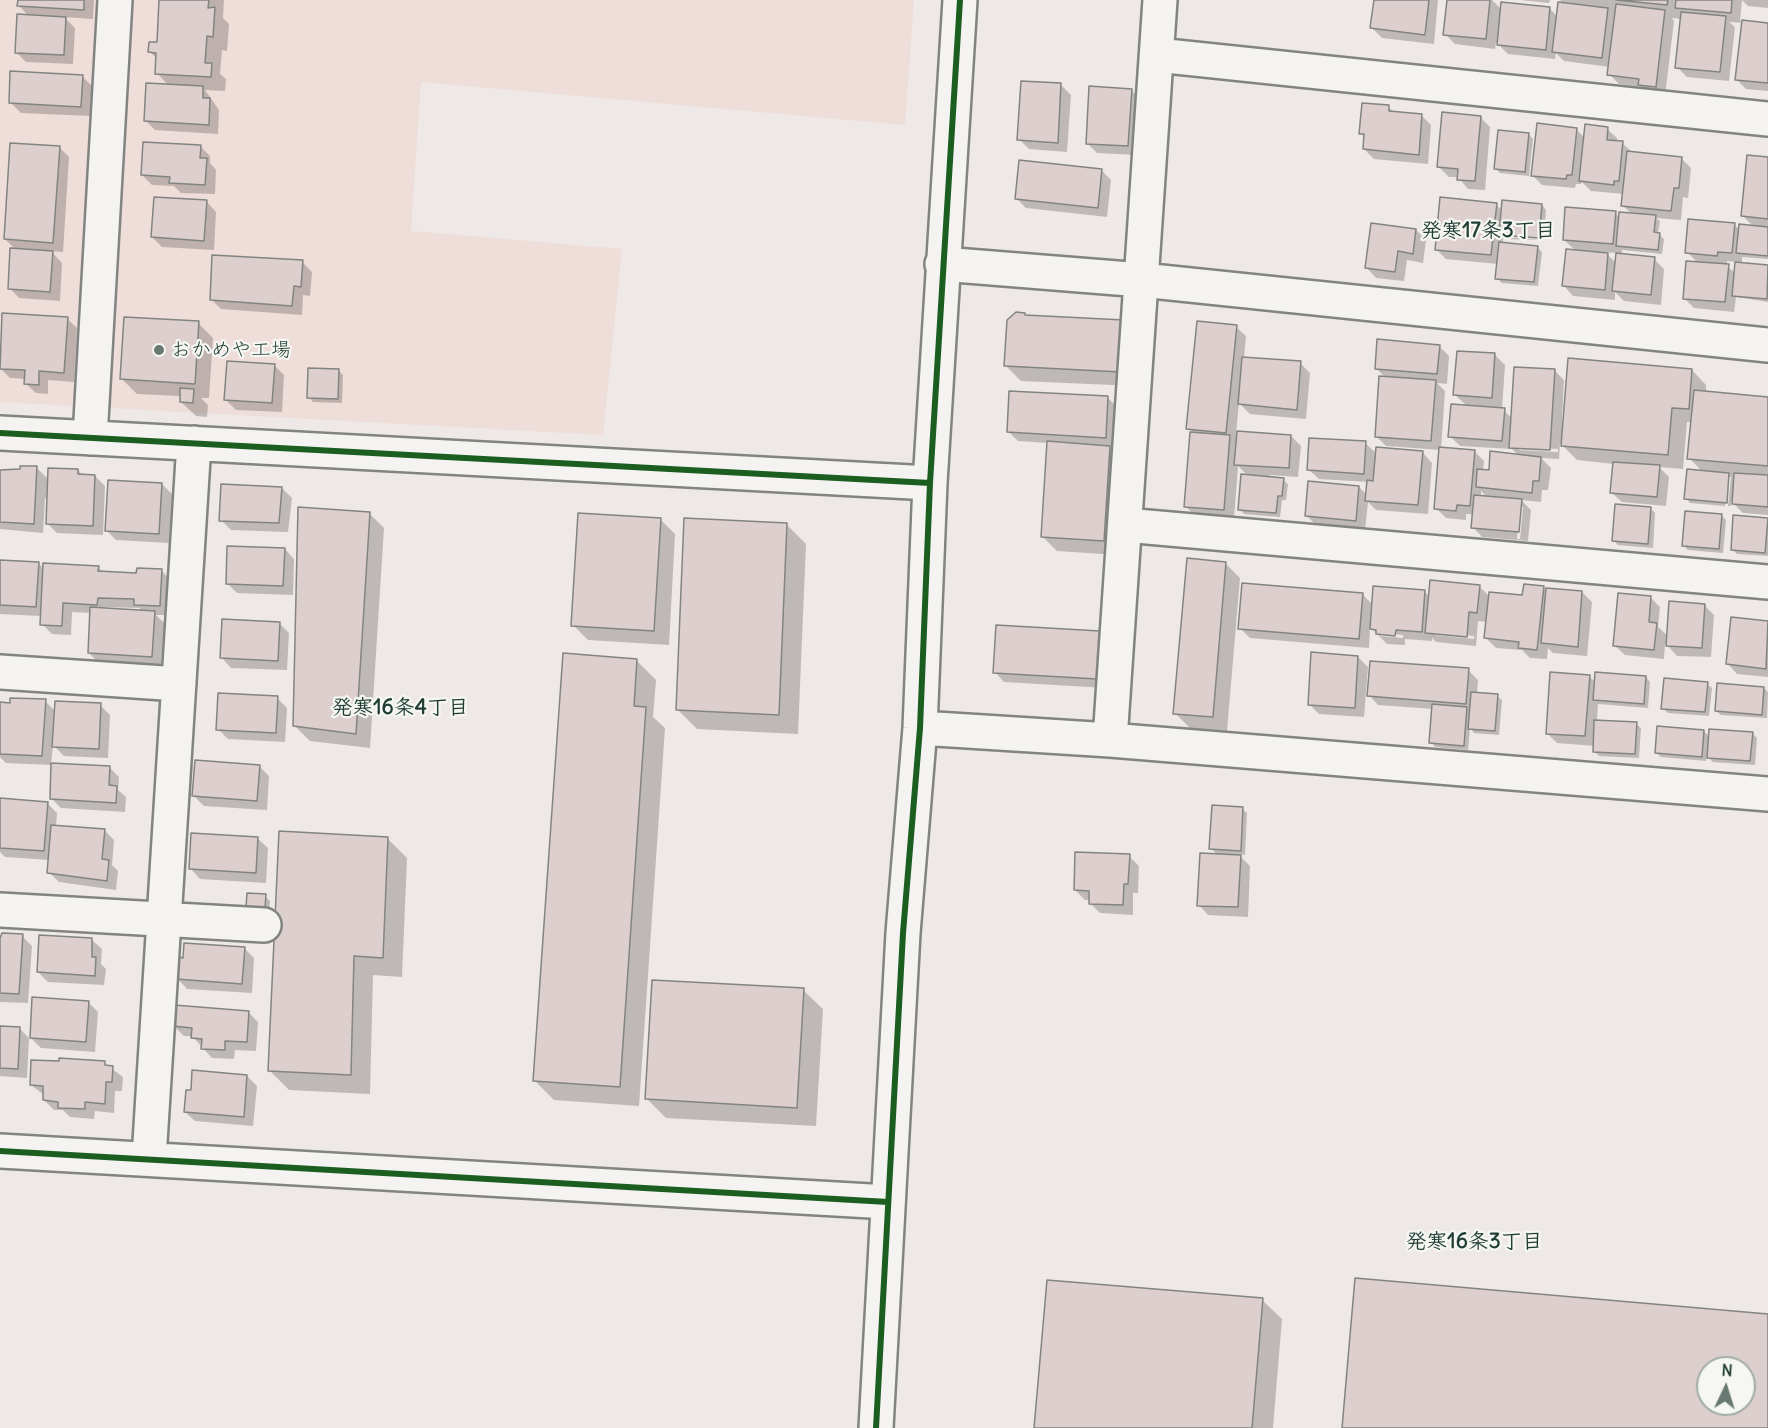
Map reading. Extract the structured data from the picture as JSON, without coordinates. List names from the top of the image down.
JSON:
{
  "districts": ["発寒17条3丁目", "発寒16条4丁目", "発寒16条3丁目"],
  "places": ["おかめや工場"],
  "north": "top"
}
